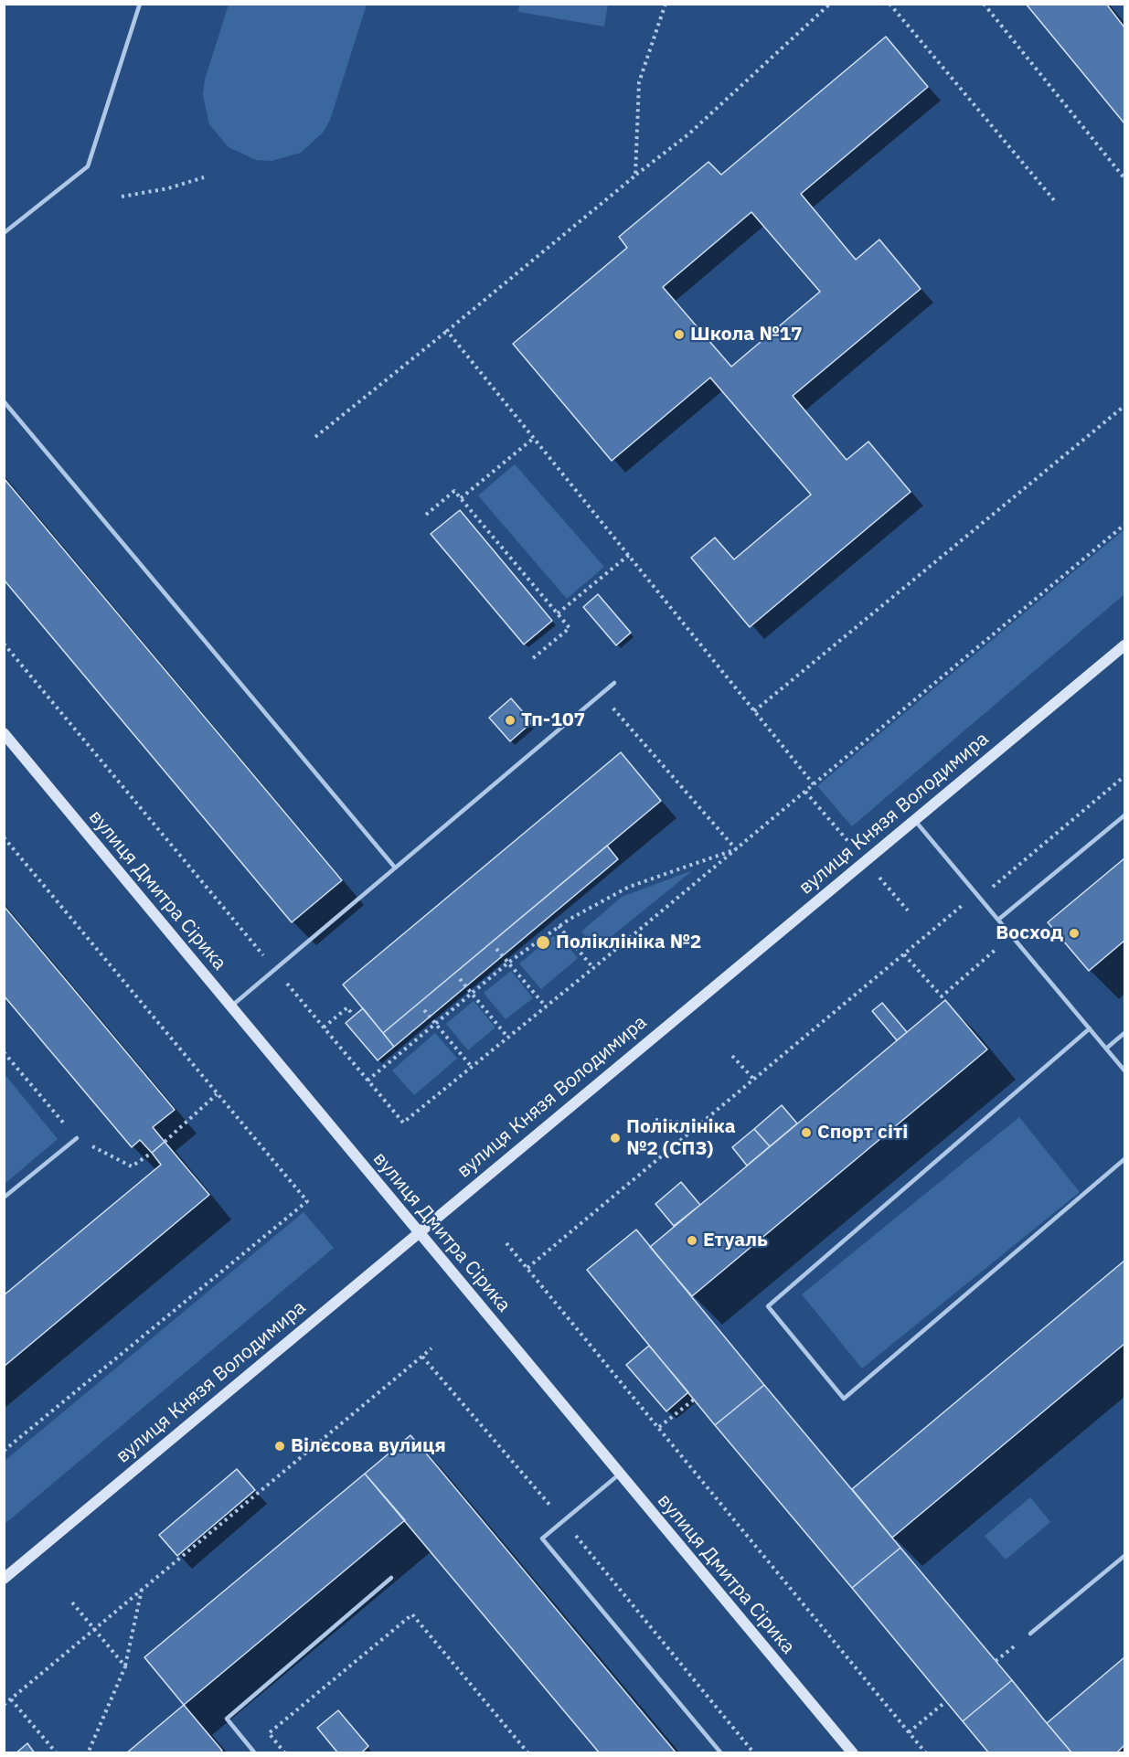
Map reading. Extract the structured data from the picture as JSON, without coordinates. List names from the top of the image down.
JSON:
{
  "streets": {
    "main road": ["вулиця Князя Володимира", "вулиця Дмитра Сірика"]
  },
  "crossings": [
    ["вулиця Князя Володимира", "вулиця Дмитра Сірика"]
  ],
  "places": [
    "Школа №17",
    "Тп-107",
    "Восход",
    "Поліклініка №2",
    "Спорт сiтi",
    "Поліклініка №2 (СПЗ)",
    "Етуаль",
    "Вілєсова вулиця"
  ]
}
